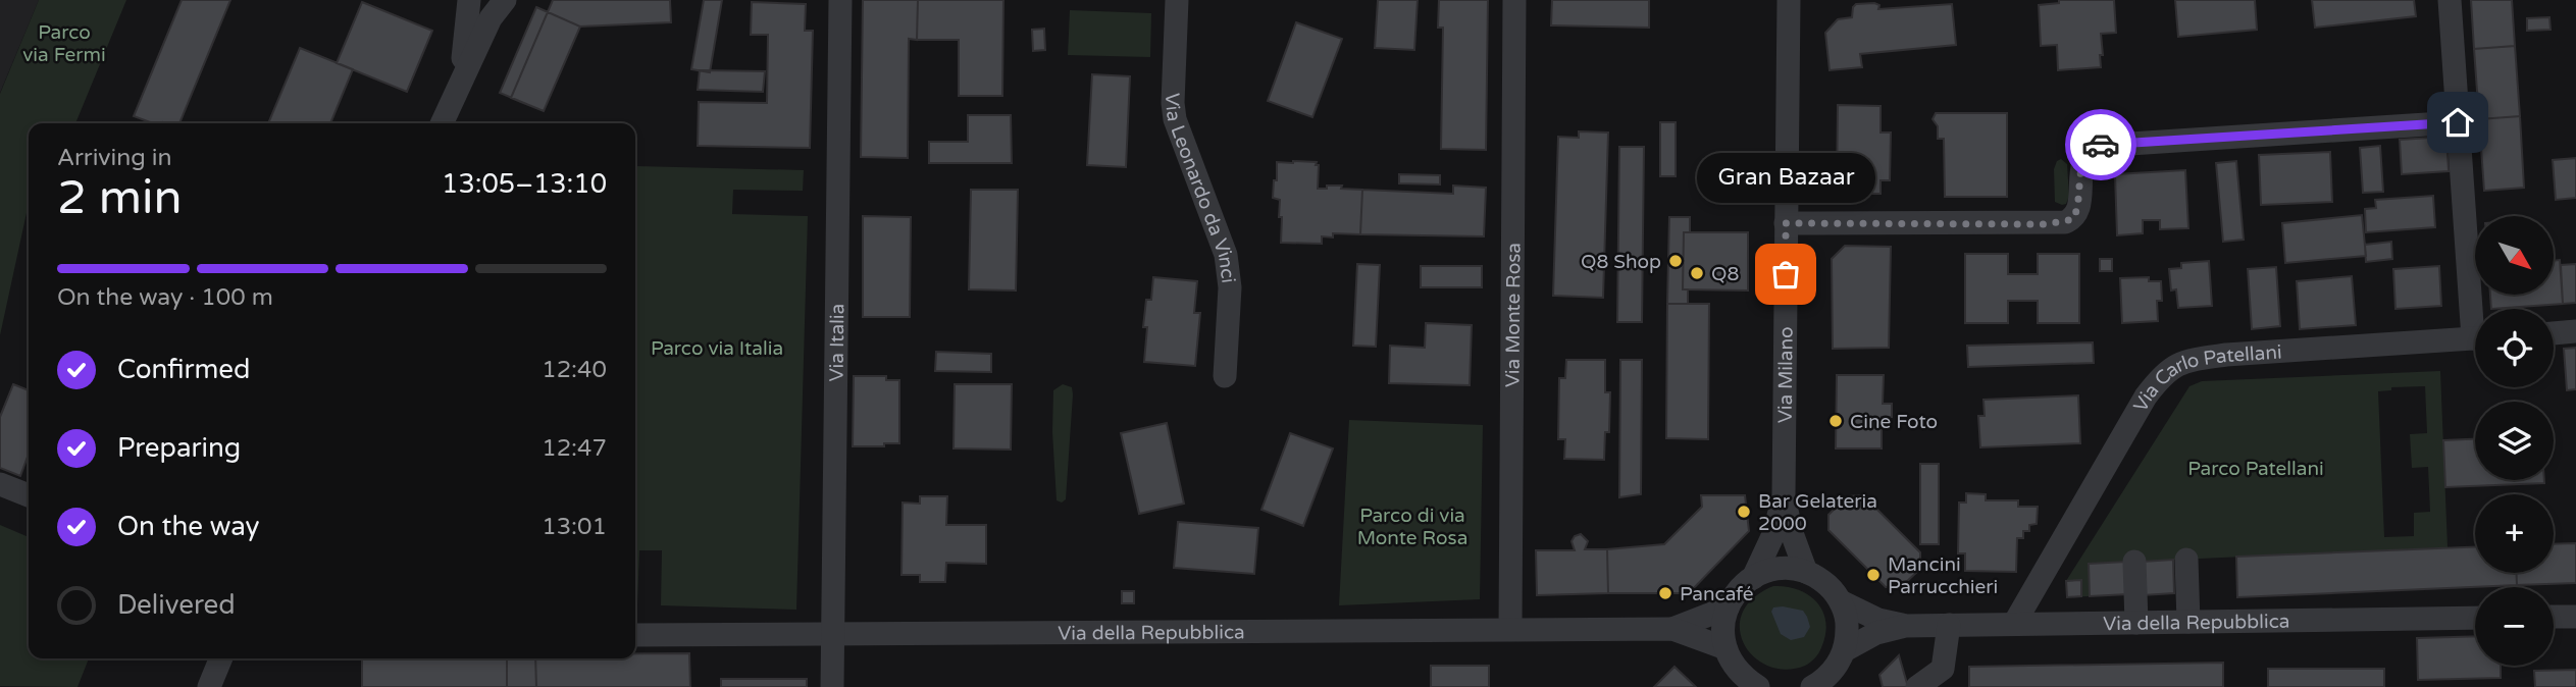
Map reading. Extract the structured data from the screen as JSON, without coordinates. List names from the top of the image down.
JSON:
{
  "streets": {
    "street": [
      "Via Leonardo da Vinci",
      "Via Monte Rosa",
      "Via Italia",
      "Via Milano",
      "Via Carlo Patellani",
      "Via della Repubblica"
    ]
  },
  "crossings": [
    ["Via Monte Rosa", "Via della Repubblica"],
    ["Via Italia", "Via della Repubblica"],
    ["Via Milano", "Via della Repubblica"],
    ["Via Carlo Patellani", "Via della Repubblica"]
  ],
  "parks": [
    "Parco via Fermi",
    "Parco via Italia",
    "Parco Patellani",
    "Parco di via Monte Rosa"
  ],
  "places": [
    "Q8 Shop",
    "Q8",
    "Gran Bazaar",
    "Cine Foto",
    "Bar Gelateria 2000",
    "Mancini Parrucchieri",
    "Pancafé"
  ],
  "north": "bottom right",
  "page": {
    "heading": ["2 min", "Arriving in", "13:05–13:10"],
    "bubble": "Gran Bazaar",
    "map_buttons": ["+", "−"],
    "bar": "On the way · 100 m",
    "list": [
      ["Confirmed", "12:40"],
      ["Preparing", "12:47"],
      ["On the way", "13:01"],
      "Delivered"
    ]
  }
}
